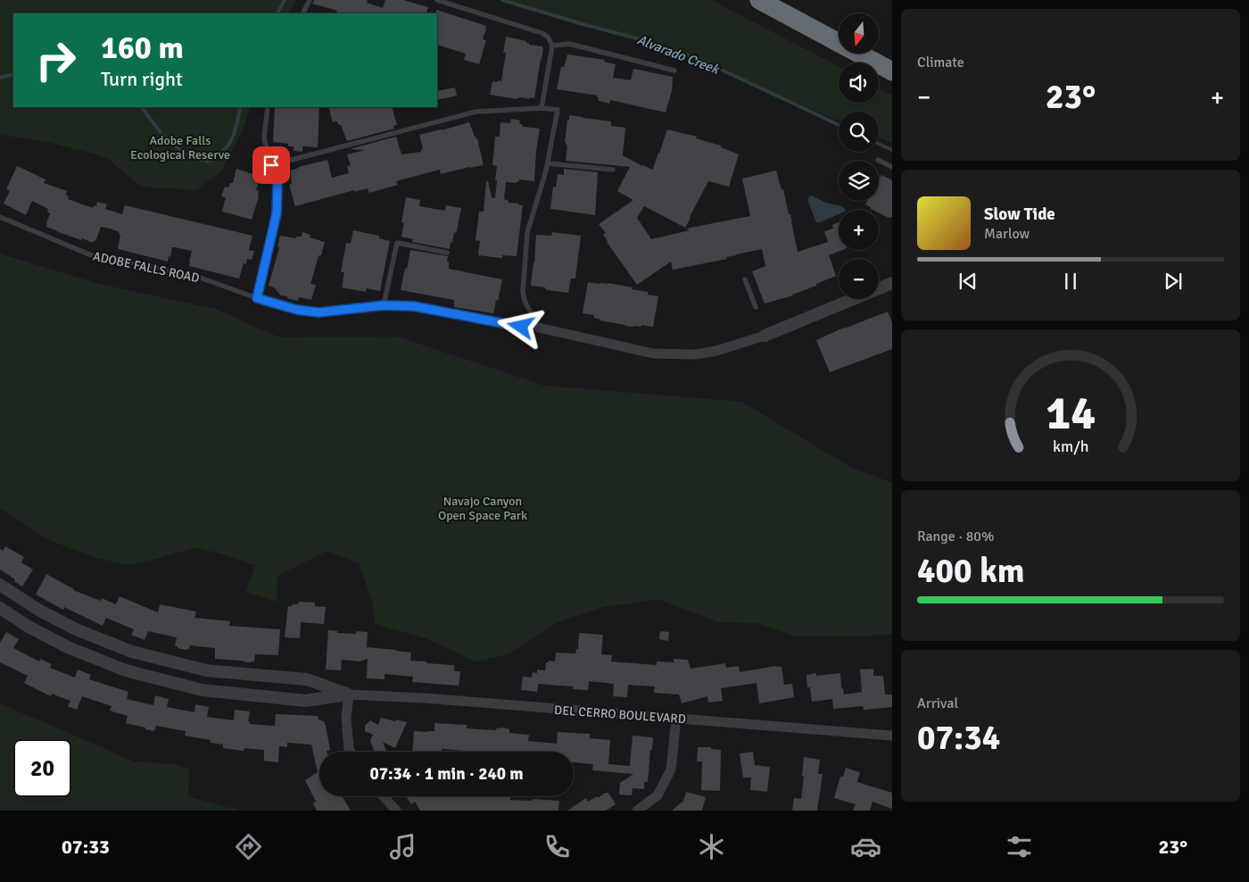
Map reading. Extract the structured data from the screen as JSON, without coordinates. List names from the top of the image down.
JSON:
{
  "streets": {
    "street": ["ADOBE FALLS ROAD", "DEL CERRO BOULEVARD"]
  },
  "water": ["Alvarado Creek"],
  "parks": ["Adobe Falls Ecological Reserve", "Navajo Canyon Open Space Park"],
  "north": "bottom",
  "page": {
    "tile": [
      "Climate",
      ["Range · 80%", "400 km"],
      ["Arrival", "07:34"]
    ],
    "map_buttons": ["+", "−"],
    "turn": ["160 m", "Turn right"],
    "heat": ["−", "23°", "+"],
    "song": ["Slow Tide", "Marlow"],
    "limit": "20",
    "trip": "07:34 · 1 min · 240 m",
    "tabs": ["07:33", "23°"],
    "gauge": ["14", "km/h"]
  }
}
